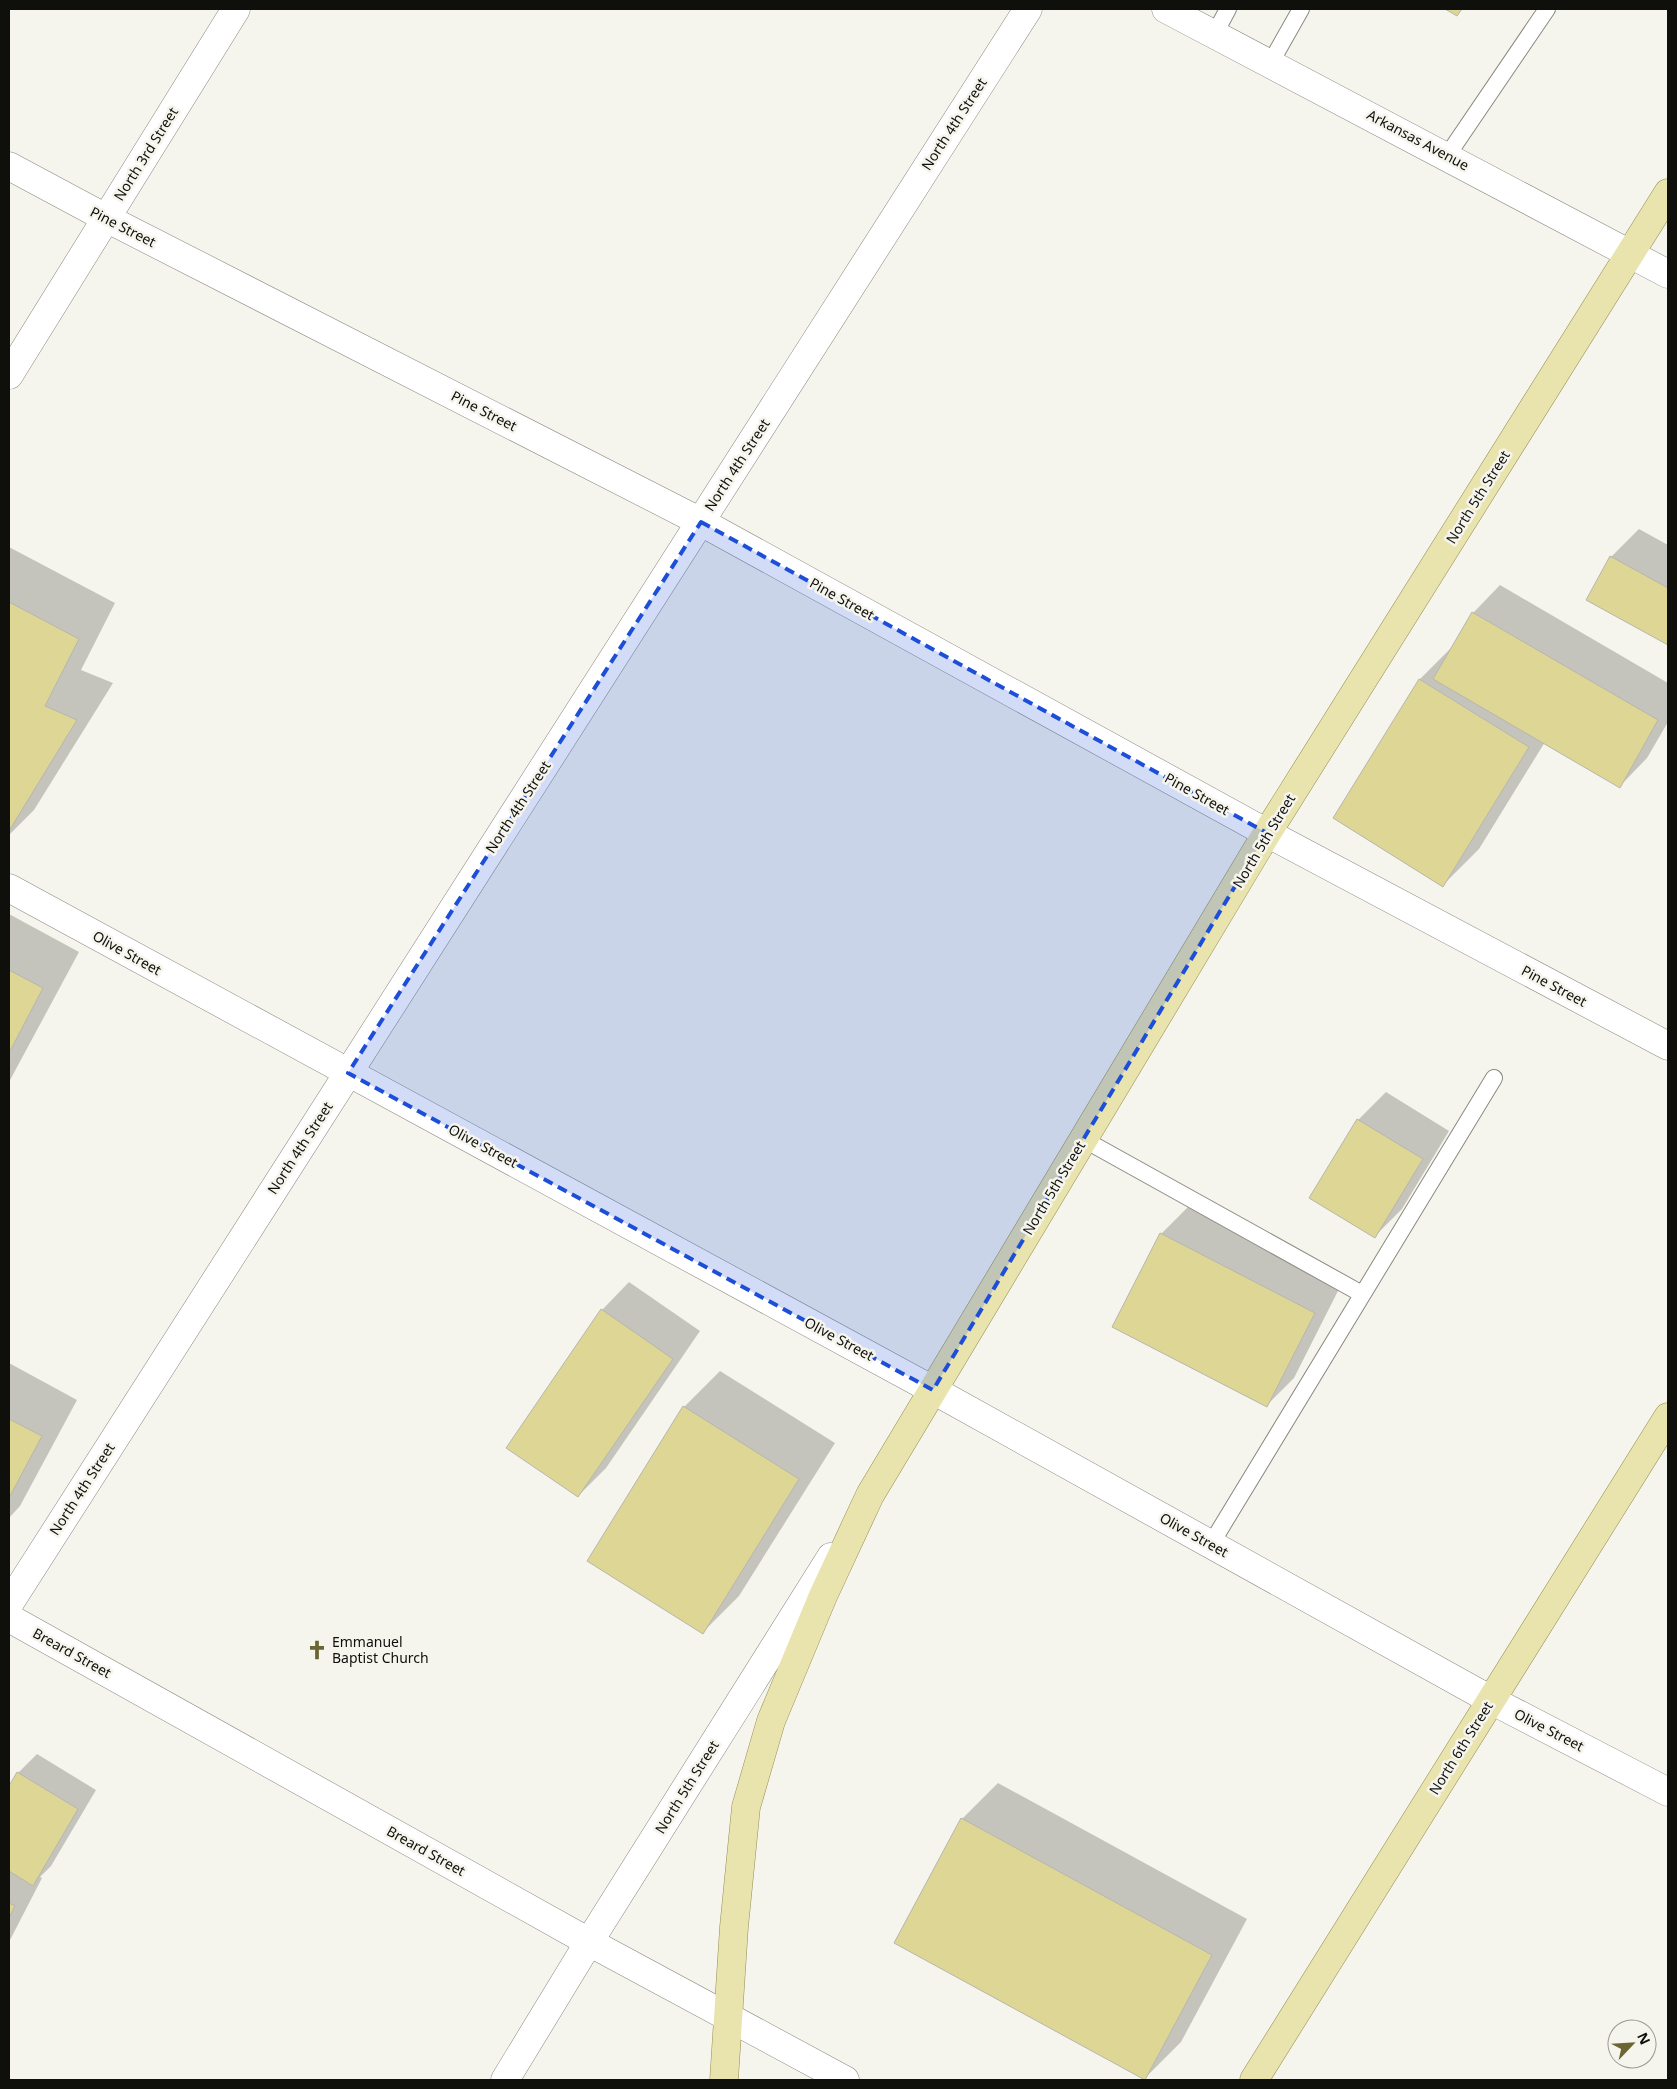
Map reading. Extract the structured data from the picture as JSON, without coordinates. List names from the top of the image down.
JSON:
{
  "streets": {
    "main road": ["North 5th Street", "North 6th Street"],
    "street": [
      "North 4th Street",
      "Arkansas Avenue",
      "North 3rd Street",
      "Pine Street",
      "Olive Street",
      "Breard Street"
    ]
  },
  "crossings": [
    ["North 4th Street", "Pine Street"],
    ["North 4th Street", "Olive Street"],
    ["Arkansas Avenue", "North 5th Street"],
    ["North 3rd Street", "Pine Street"],
    ["Pine Street", "North 5th Street"],
    ["North 5th Street", "Olive Street"],
    ["North 5th Street", "Breard Street"],
    ["Olive Street", "North 6th Street"]
  ],
  "places": {
    "church": ["Emmanuel Baptist Church"]
  },
  "north": "top right"
}
